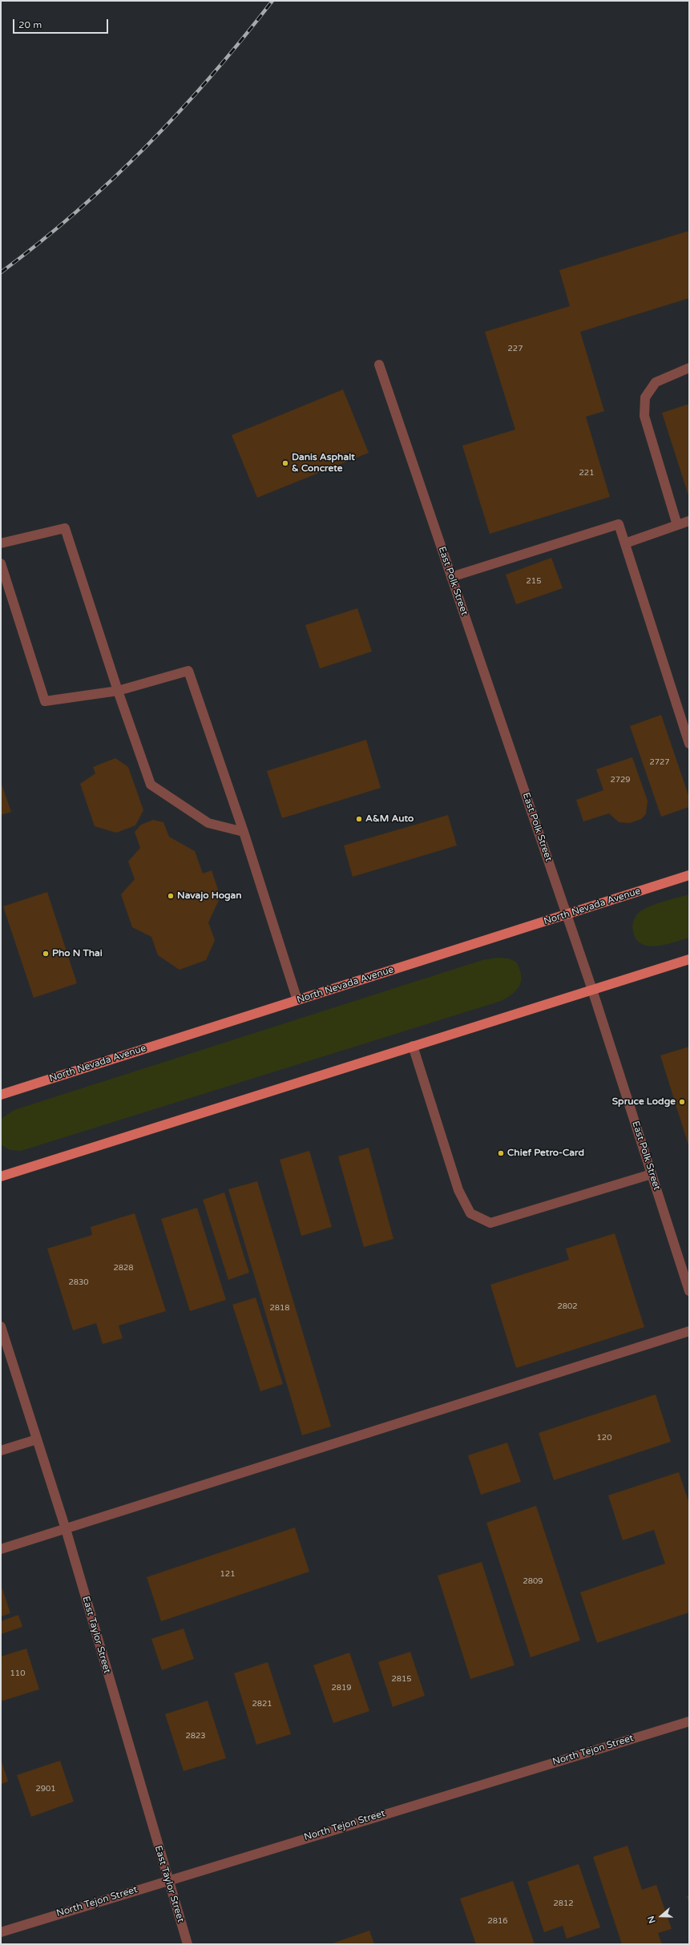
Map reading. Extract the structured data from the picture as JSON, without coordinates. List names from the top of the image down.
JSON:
{
  "streets": {
    "main road": ["North Nevada Avenue"],
    "street": ["East Polk Street", "East Taylor Street", "North Tejon Street"]
  },
  "crossings": [
    ["East Polk Street", "North Nevada Avenue"],
    ["East Taylor Street", "North Tejon Street"]
  ],
  "places": [
    "Danis Asphalt & Concrete",
    "A&M Auto",
    "Navajo Hogan",
    "Pho N Thai",
    "Spruce Lodge",
    "Chief Petro-Card"
  ],
  "house_numbers": [
    "227",
    "221",
    "215",
    "2727",
    "2729",
    "2828",
    "2830",
    "2802",
    "2818",
    "120",
    "121",
    "2809",
    "110",
    "2815",
    "2819",
    "2821",
    "2823",
    "2901",
    "2812",
    "2816"
  ],
  "scale_bar": "20 m",
  "north": "left"
}
